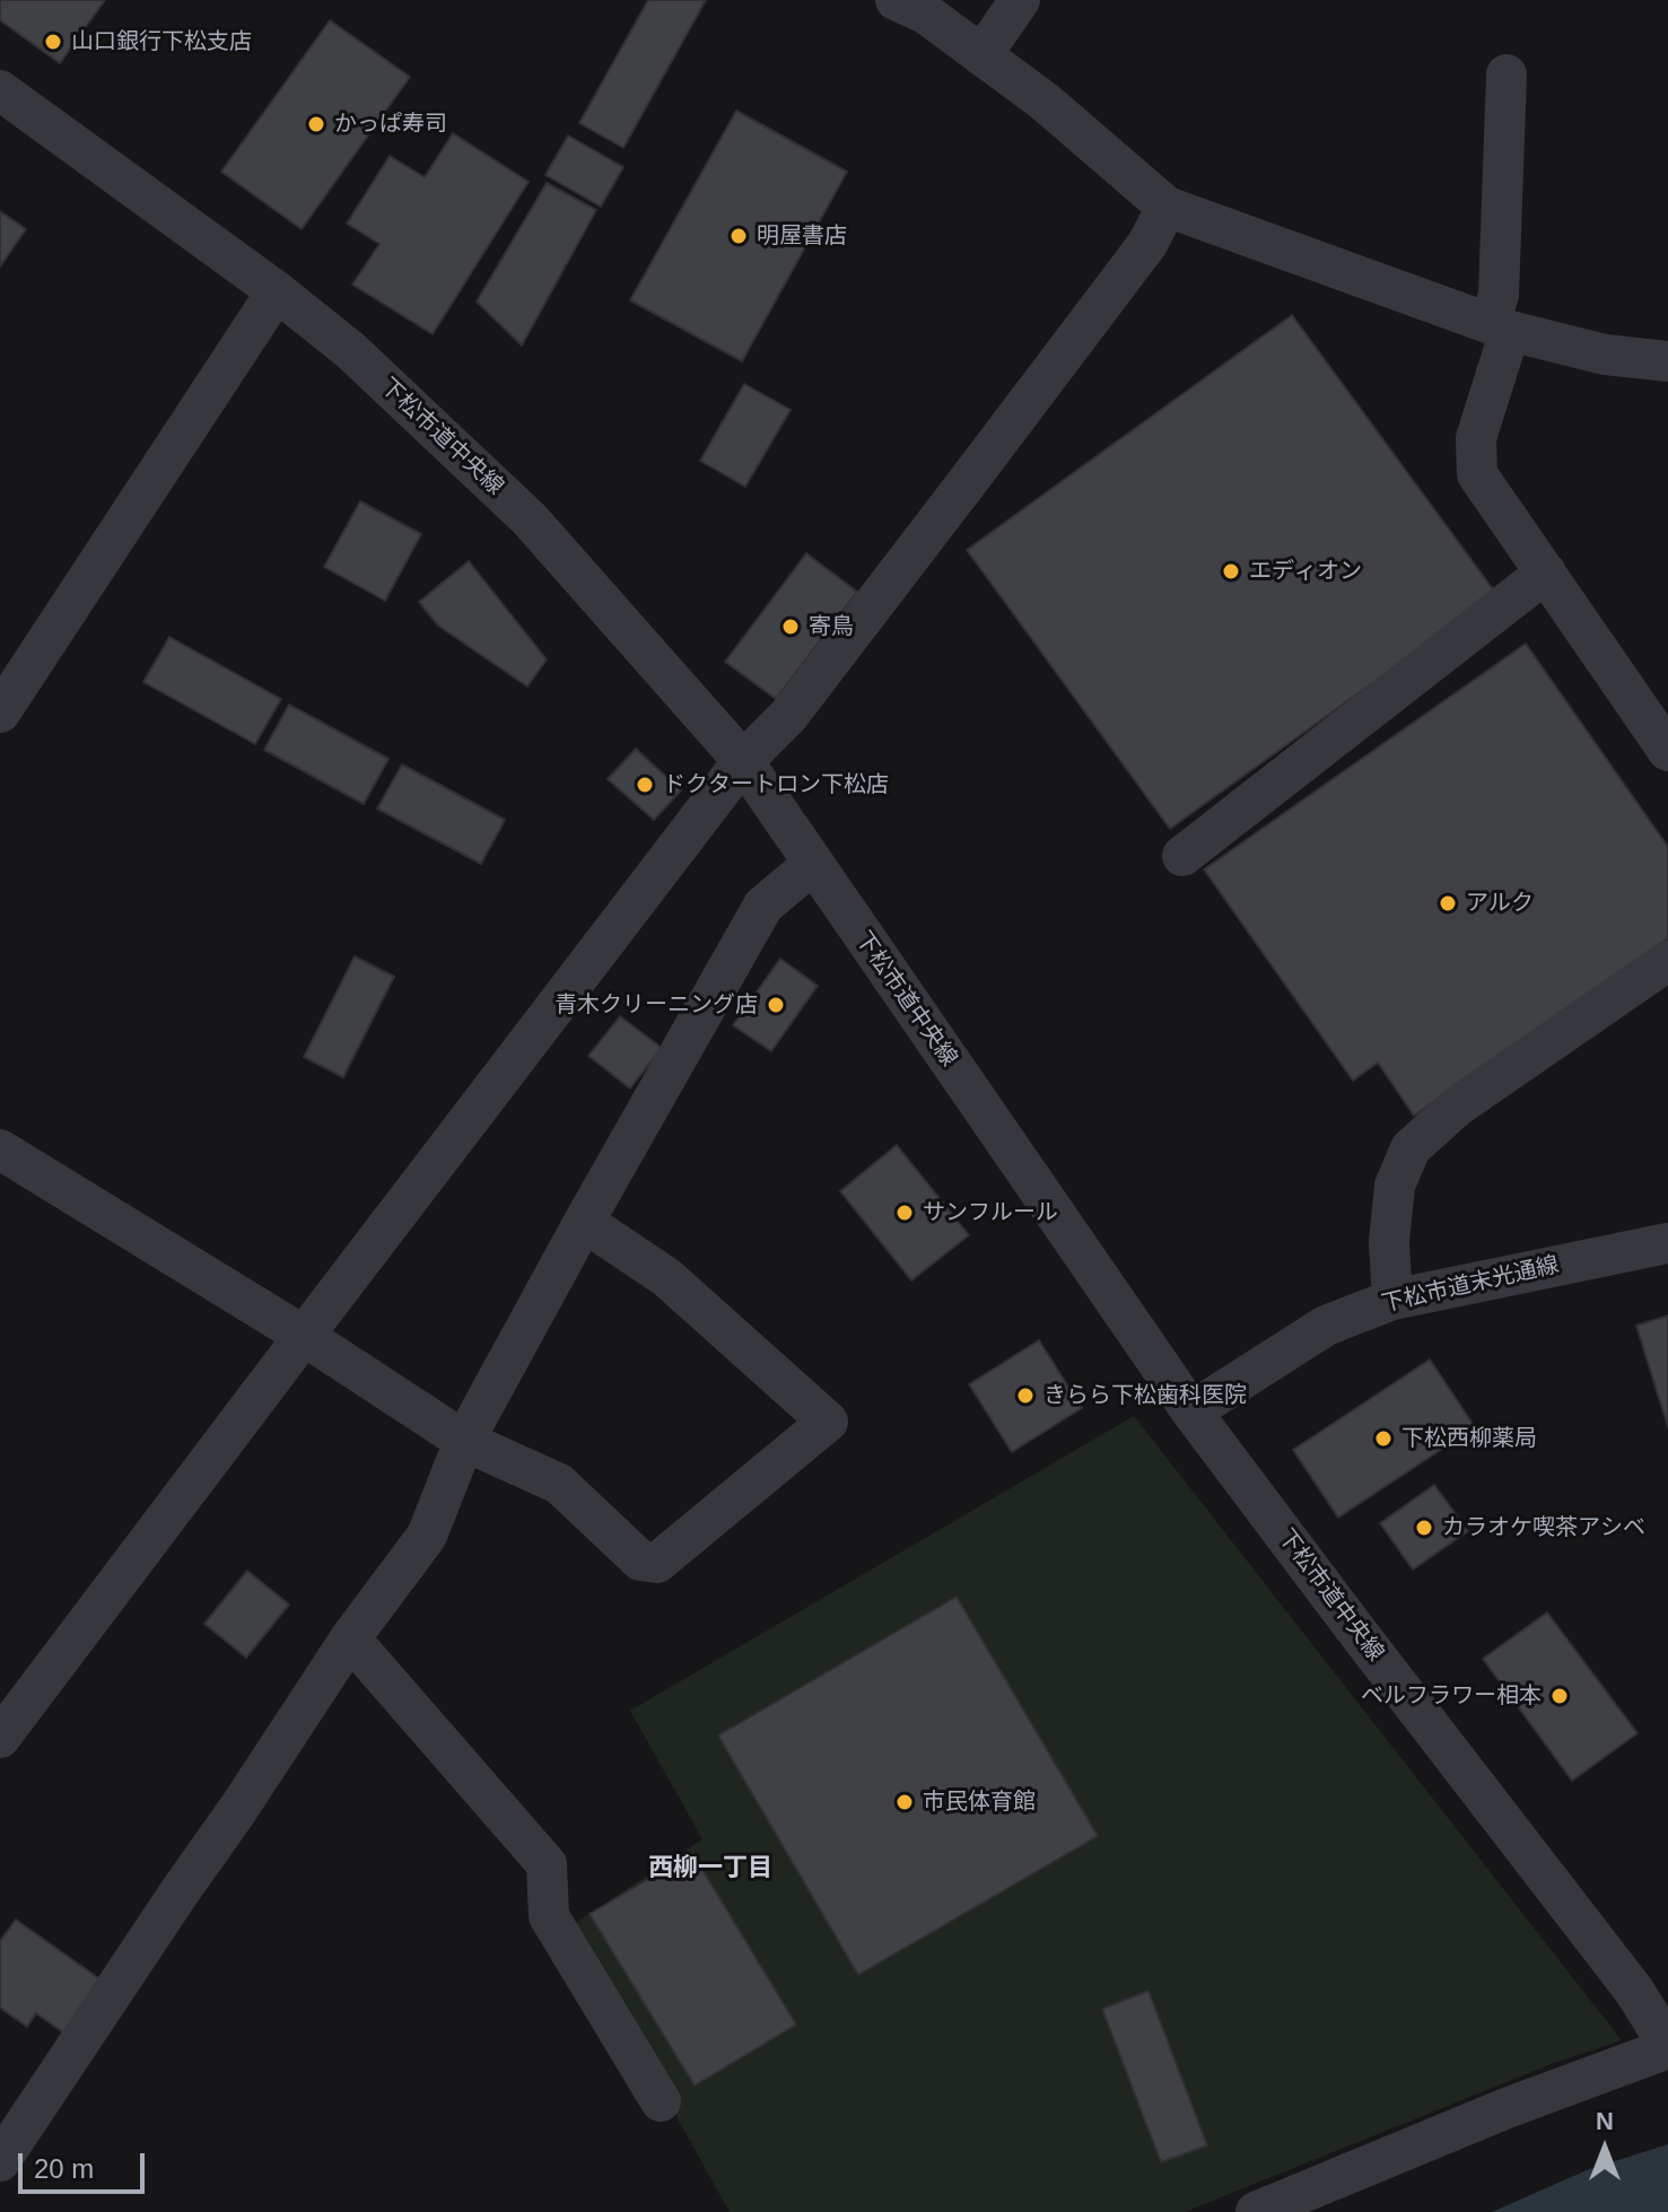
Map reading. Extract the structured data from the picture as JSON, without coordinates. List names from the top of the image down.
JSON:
{
  "streets": {
    "street": ["下松市道中央線", "下松市道末光通線"]
  },
  "crossings": [
    ["下松市道中央線", "下松市道末光通線"]
  ],
  "districts": ["西柳一丁目"],
  "places": [
    "山口銀行下松支店",
    "かっぱ寿司",
    "明屋書店",
    "エディオン",
    "寄鳥",
    "ドクタートロン下松店",
    "アルク",
    "青木クリーニング店",
    "サンフルール",
    "きらら下松歯科医院",
    "下松西柳薬局",
    "カラオケ喫茶アシベ",
    "ベルフラワー相本",
    "市民体育館"
  ],
  "scale_bar": "20 m",
  "north": "top"
}
